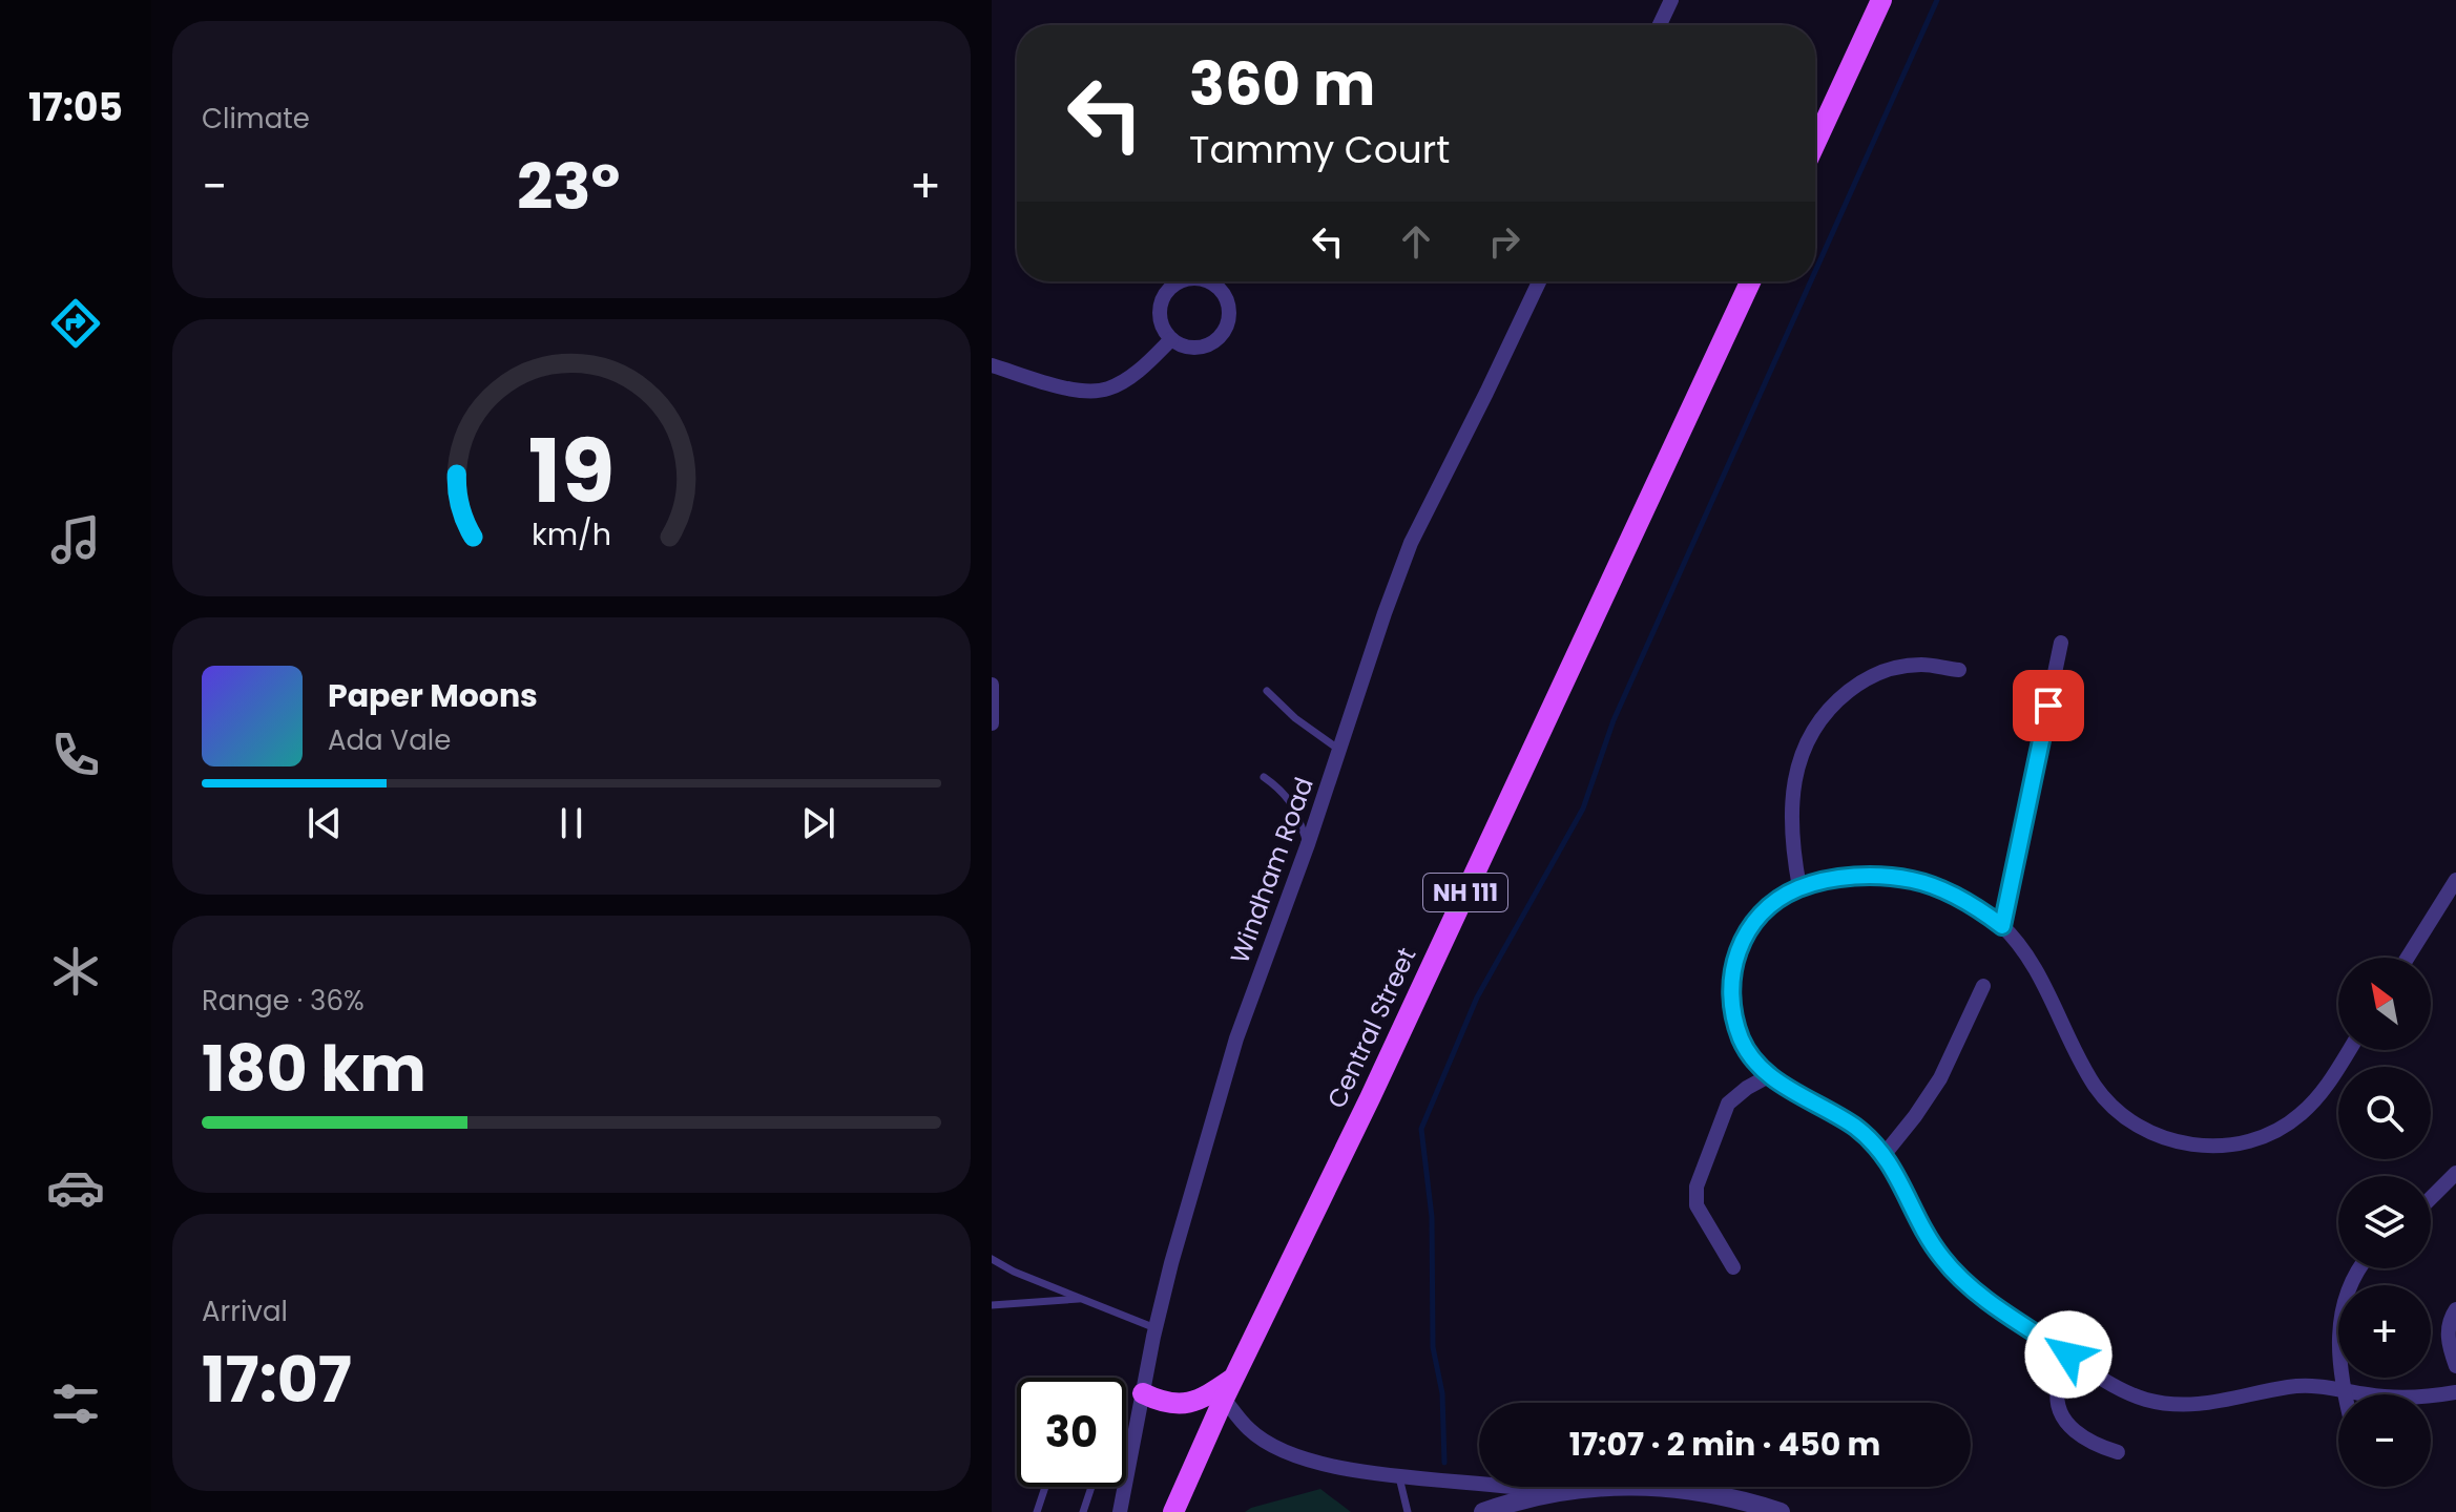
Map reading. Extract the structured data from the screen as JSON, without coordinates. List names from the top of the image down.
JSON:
{
  "streets": {
    "main road": ["NH 111", "Central Street"],
    "street": ["Windham Road"]
  },
  "north": "top left",
  "page": {
    "tabs": "17:05",
    "tile": [
      "Climate",
      ["Range · 36%", "180 km"],
      ["Arrival", "17:07"]
    ],
    "turn": ["360 m", "Tammy Court"],
    "heat": ["−", "23°", "+"],
    "song": ["Paper Moons", "Ada Vale"],
    "map_buttons": ["+", "−"],
    "limit": "30",
    "trip": "17:07 · 2 min · 450 m",
    "gauge": ["19", "km/h"]
  }
}
